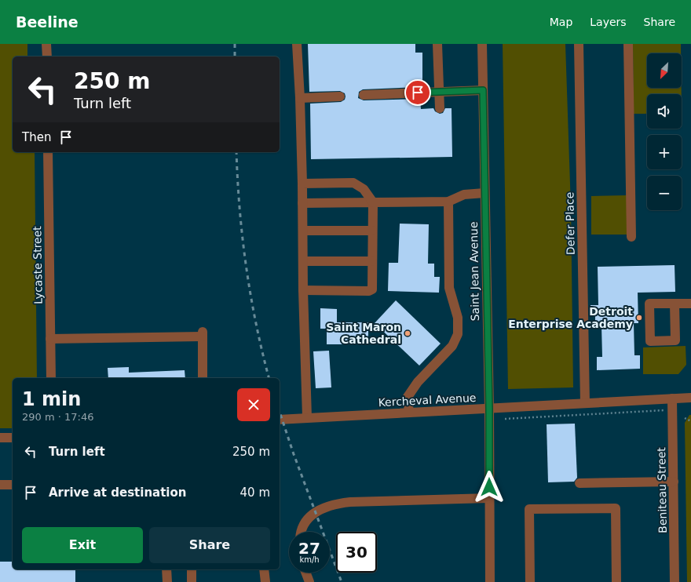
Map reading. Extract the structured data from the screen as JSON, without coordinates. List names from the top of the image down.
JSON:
{
  "streets": {
    "street": [
      "Defer Place",
      "Lycaste Street",
      "Saint Jean Avenue",
      "Kercheval Avenue",
      "Beniteau Street"
    ]
  },
  "crossings": [
    ["Defer Place", "Kercheval Avenue"],
    ["Saint Jean Avenue", "Kercheval Avenue"],
    ["Kercheval Avenue", "Beniteau Street"]
  ],
  "places": ["Detroit Enterprise Academy", "Saint Maron Cathedral"],
  "north": "bottom left",
  "page": {
    "header": "Beeline",
    "nav": ["Map", "Layers", "Share"],
    "map_buttons": ["+", "−"],
    "turn": ["250 m", "Turn left"],
    "then": "Then",
    "heading": ["1 min", "290 m · 17:46"],
    "list": [
      {
        "name": "Turn left",
        "value": "250 m"
      },
      {
        "name": "Arrive at destination",
        "value": "40 m"
      }
    ],
    "buttons": ["Exit", "Share"],
    "speed": "27 km/h",
    "limit": "30"
  }
}
